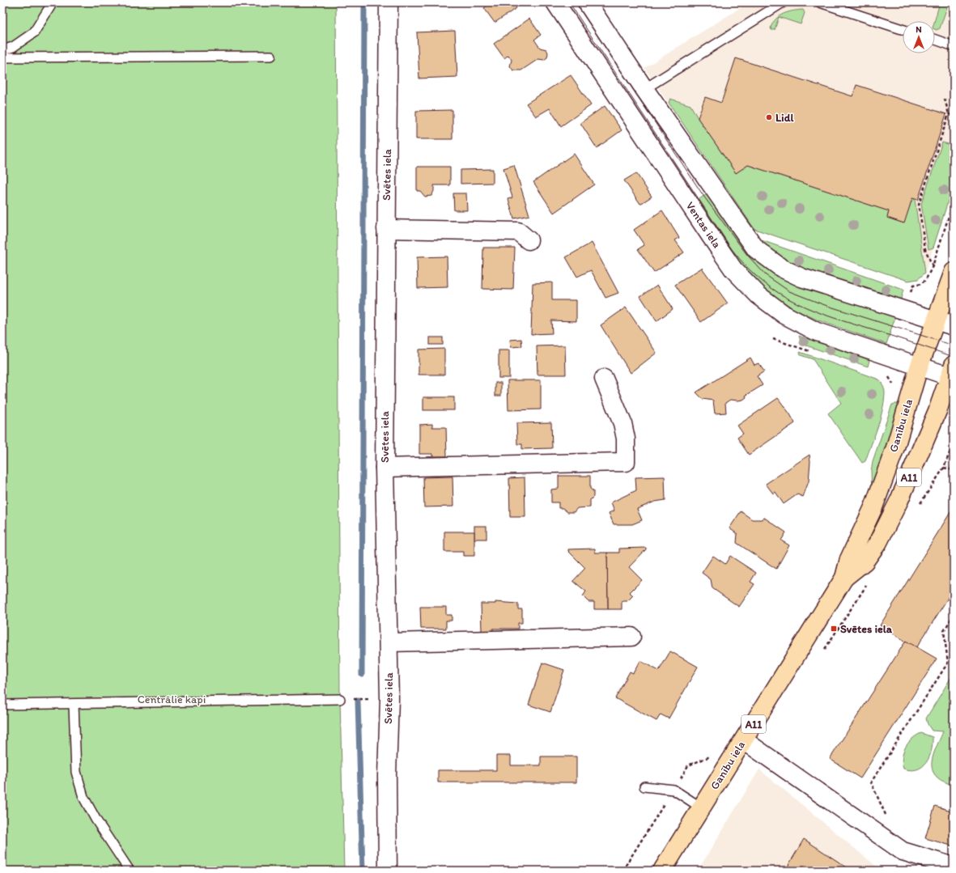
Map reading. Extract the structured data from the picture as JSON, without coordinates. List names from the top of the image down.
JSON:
{
  "streets": {
    "highway": ["Ganību iela", "A11"],
    "street": ["Svētes iela", "Ventas iela"]
  },
  "crossings": [
    ["Ventas iela", "Ganību iela"]
  ],
  "parks": ["Centrālie kapi"],
  "places": {
    "other": ["Lidl"],
    "transit": ["Svētes iela"]
  },
  "north": "top"
}
